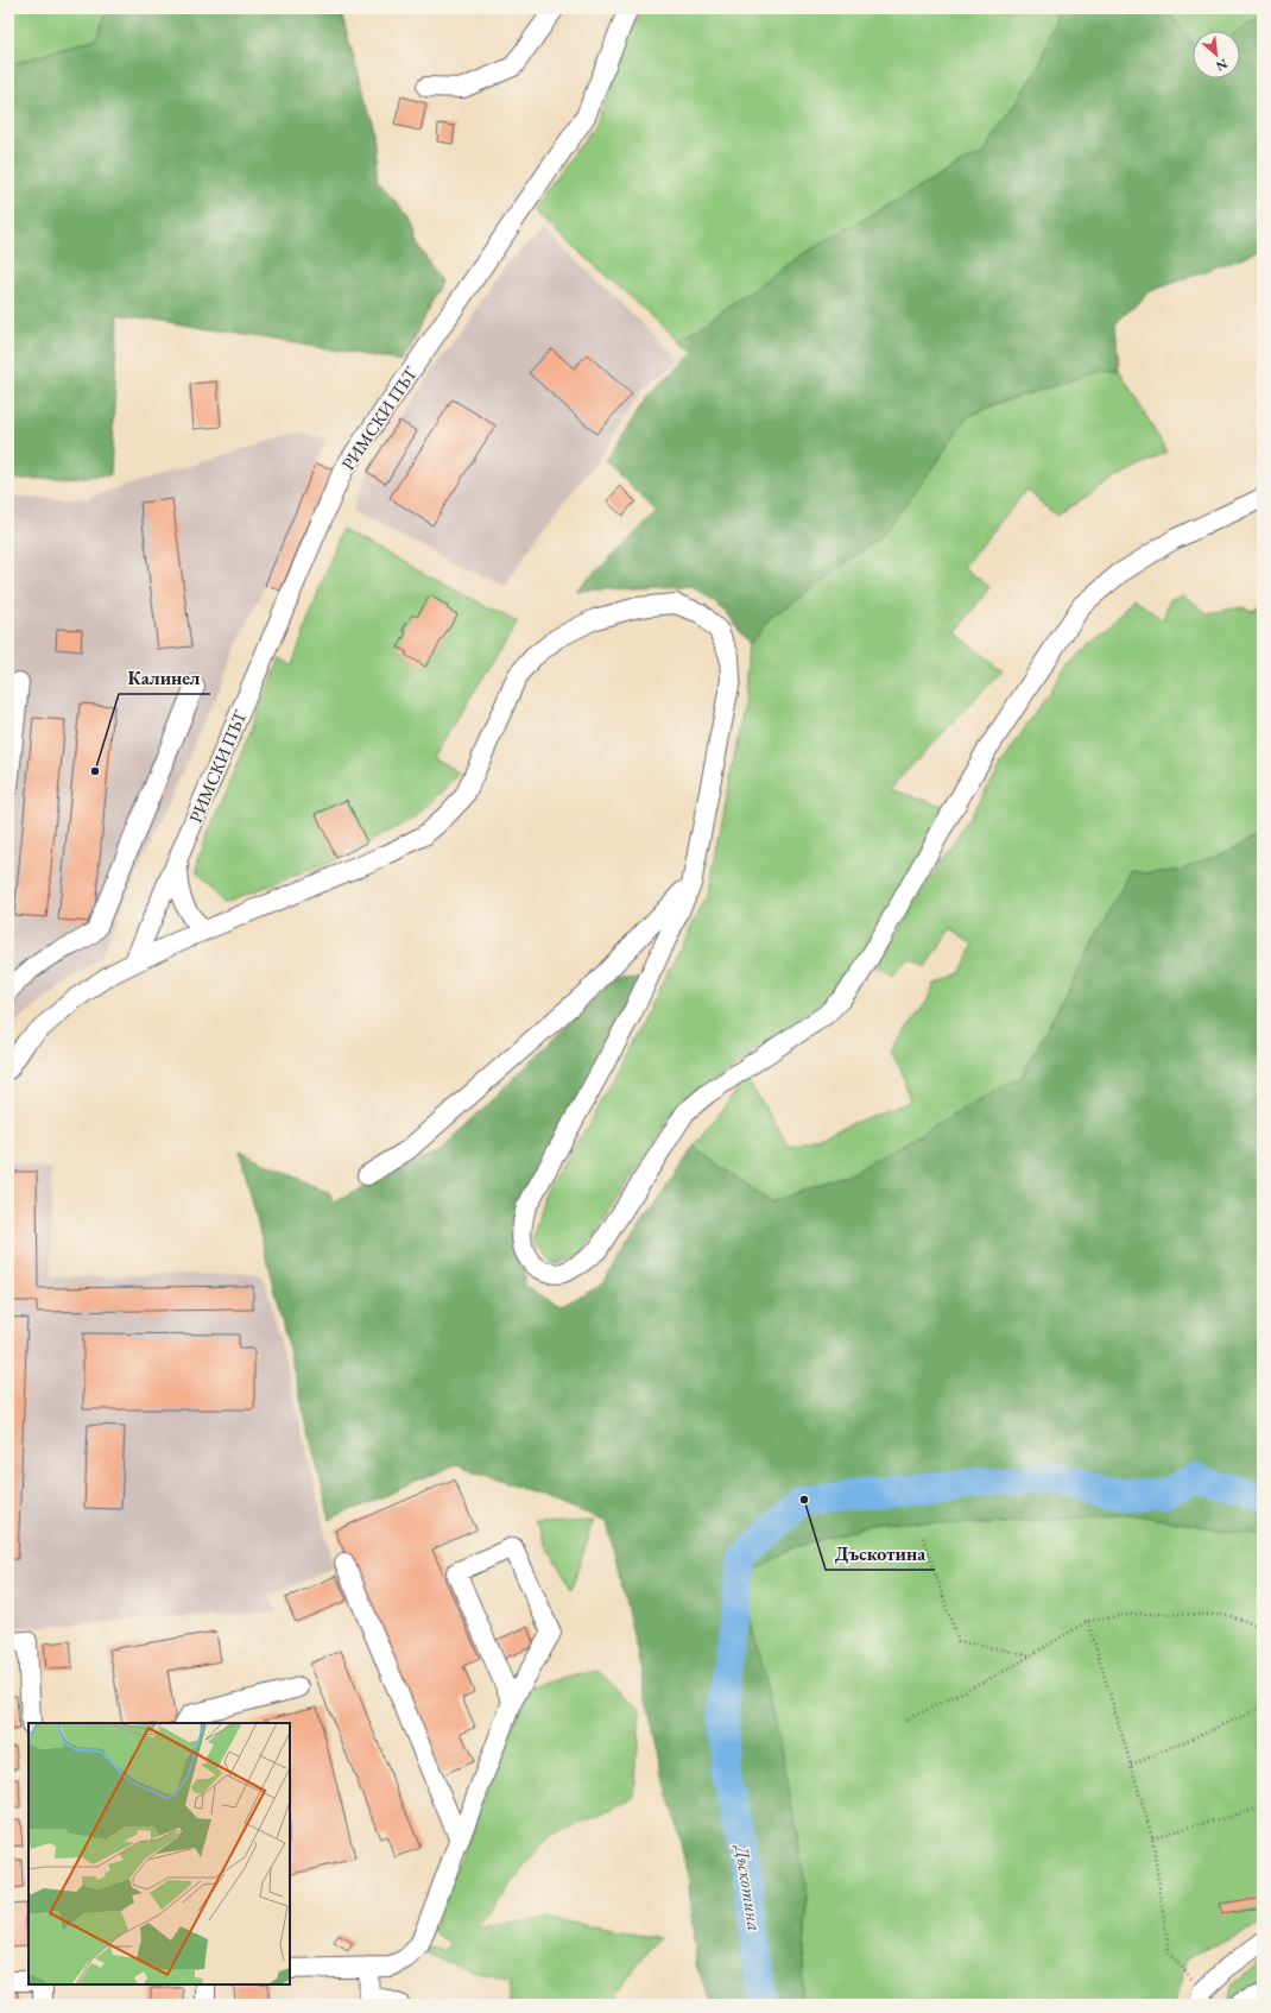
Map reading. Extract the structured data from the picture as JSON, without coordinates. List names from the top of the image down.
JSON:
{
  "streets": {
    "street": ["РИМСКИ ПЪТ"]
  },
  "water": ["Дъскотина"],
  "places": ["Калинел", "Дъскотина"],
  "north": "bottom right"
}
